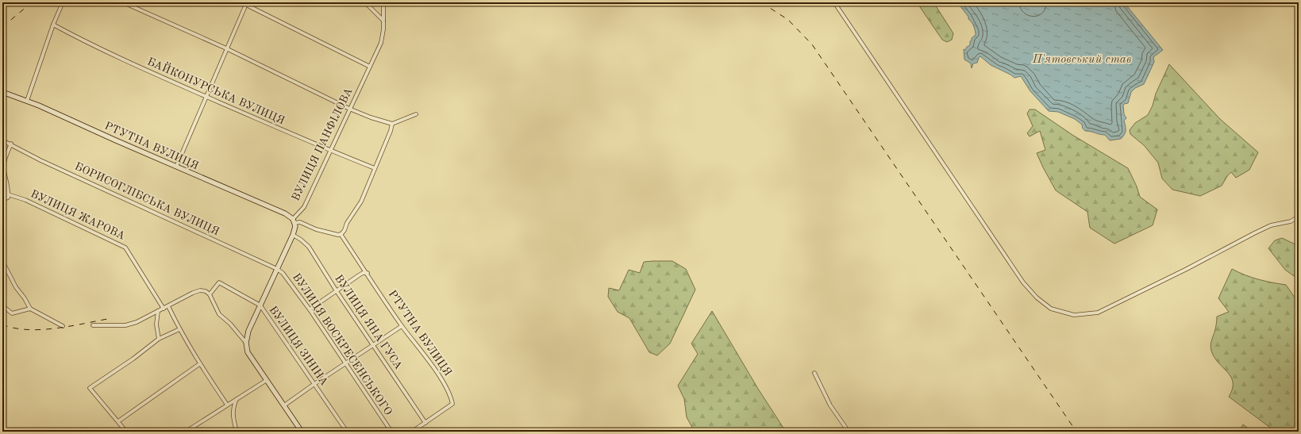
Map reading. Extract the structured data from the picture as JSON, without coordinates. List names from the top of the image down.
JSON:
{
  "streets": {
    "main road": ["РТУТНА ВУЛИЦЯ"],
    "street": [
      "БАЙКОНУРСЬКА ВУЛИЦЯ",
      "ВУЛИЦЯ ПАНФІЛОВА",
      "БОРИСОГЛІБСЬКА ВУЛИЦЯ",
      "ВУЛИЦЯ ЖАРОВА",
      "ВУЛИЦЯ ЯНА ГУСА",
      "ВУЛИЦЯ ВОСКРЕСЕНСЬКОГО",
      "ВУЛИЦЯ ЗІНІНА"
    ]
  },
  "crossings": [
    ["БАЙКОНУРСЬКА ВУЛИЦЯ", "ВУЛИЦЯ ПАНФІЛОВА"],
    ["ВУЛИЦЯ ПАНФІЛОВА", "РТУТНА ВУЛИЦЯ"],
    ["РТУТНА ВУЛИЦЯ", "ВУЛИЦЯ ЯНА ГУСА"],
    ["БОРИСОГЛІБСЬКА ВУЛИЦЯ", "ВУЛИЦЯ ВОСКРЕСЕНСЬКОГО"]
  ],
  "water": ["П'ятовський став"]
}
